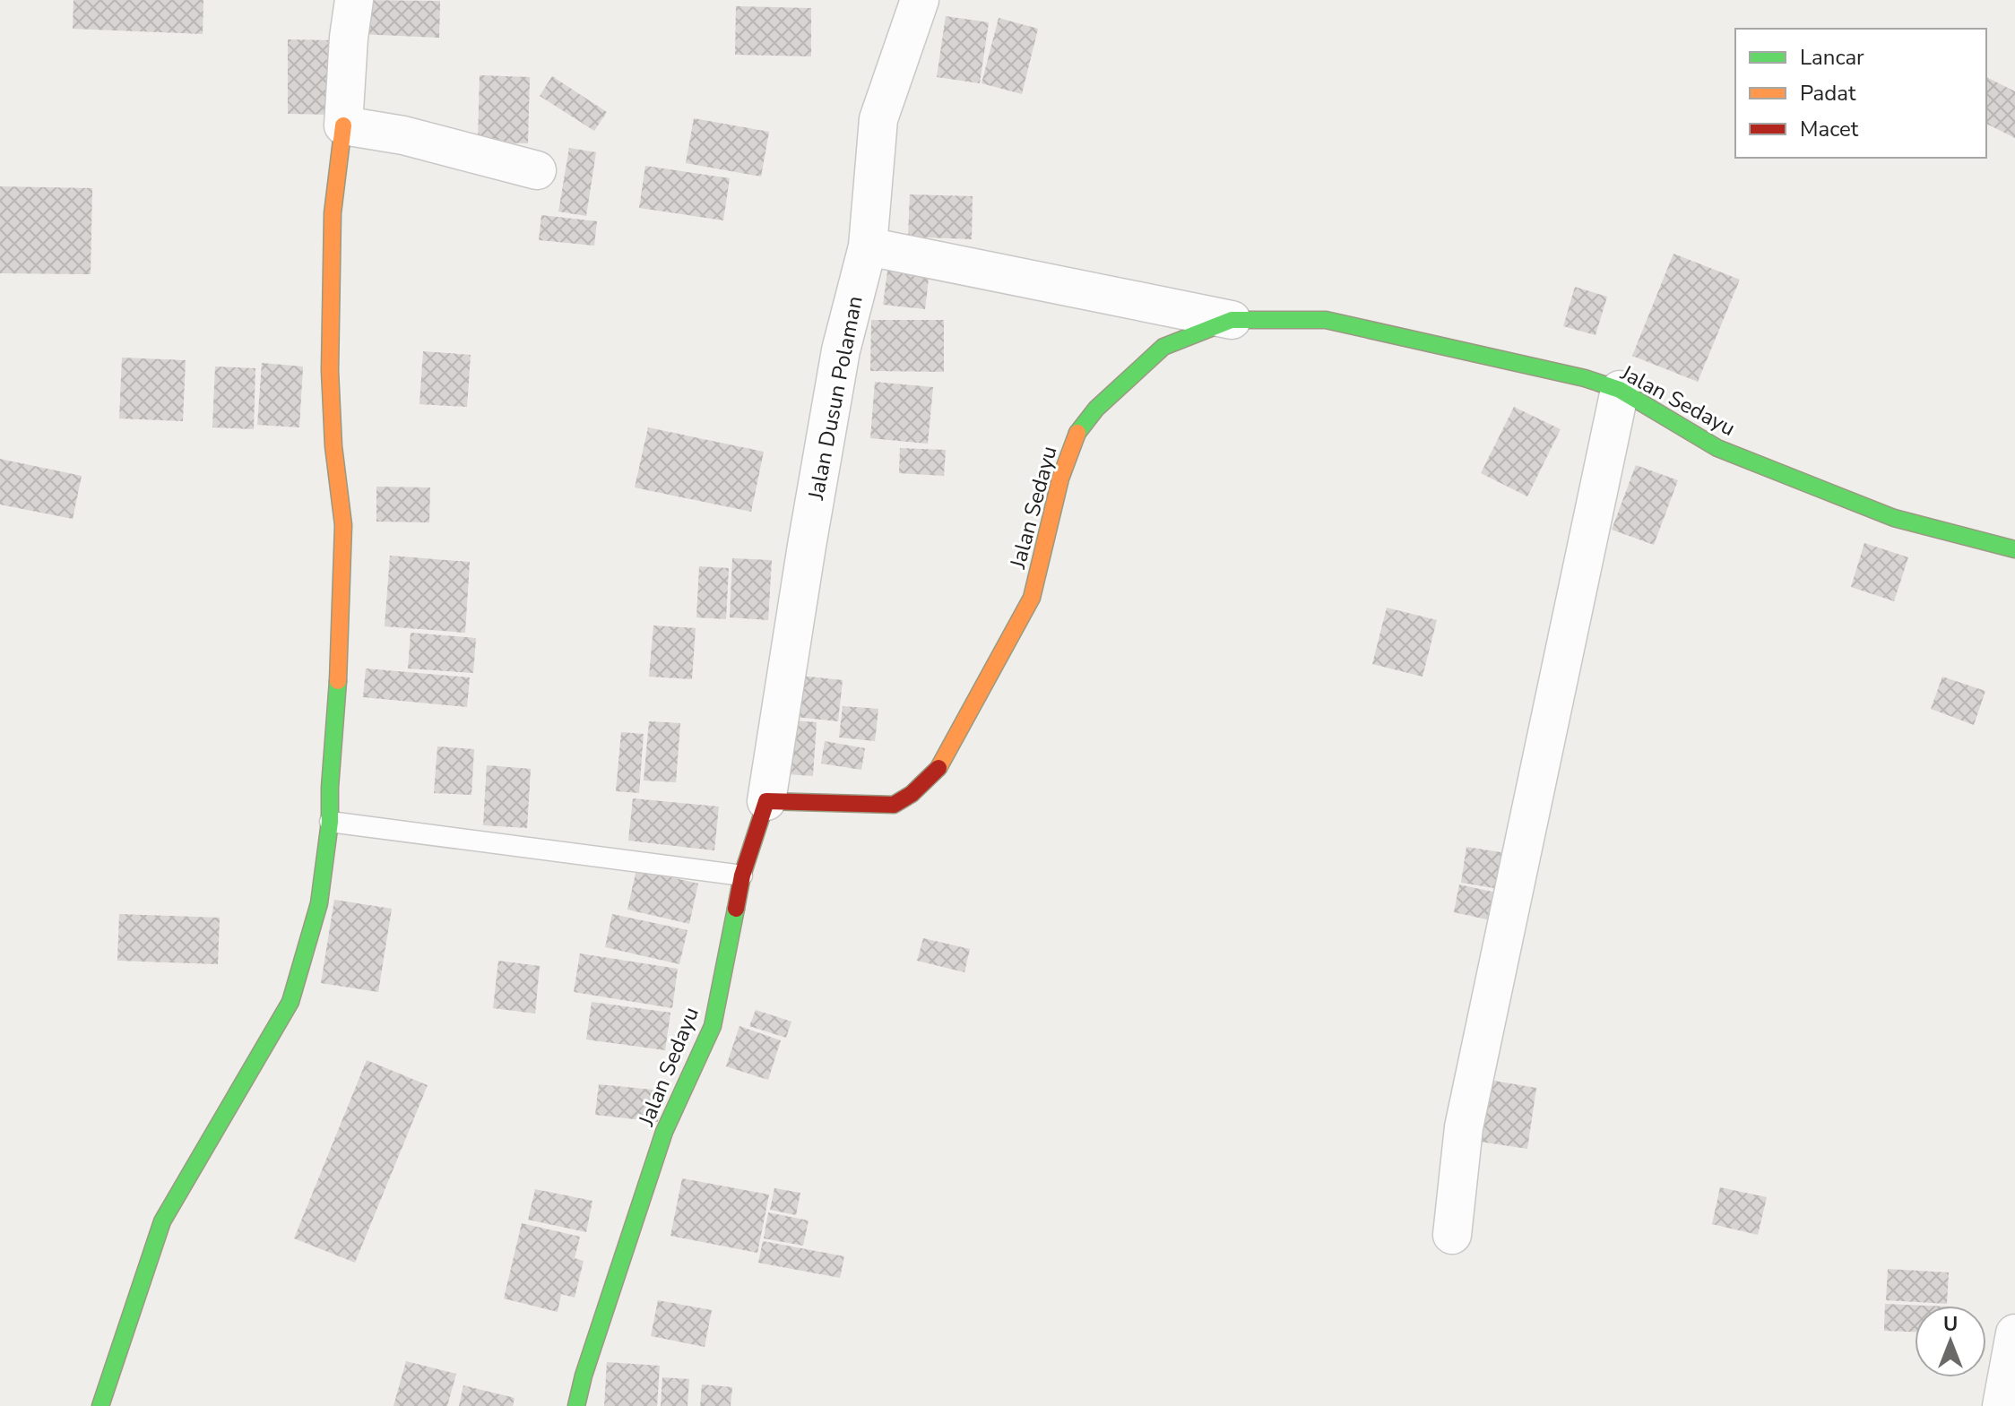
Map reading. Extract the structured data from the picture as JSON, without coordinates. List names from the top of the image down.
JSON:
{
  "streets": {
    "street": ["Jalan Dusun Polaman", "Jalan Sedayu"]
  },
  "crossings": [
    ["Jalan Dusun Polaman", "Jalan Sedayu"]
  ],
  "legend": ["Lancar", "Padat", "Macet"],
  "north": "top"
}
